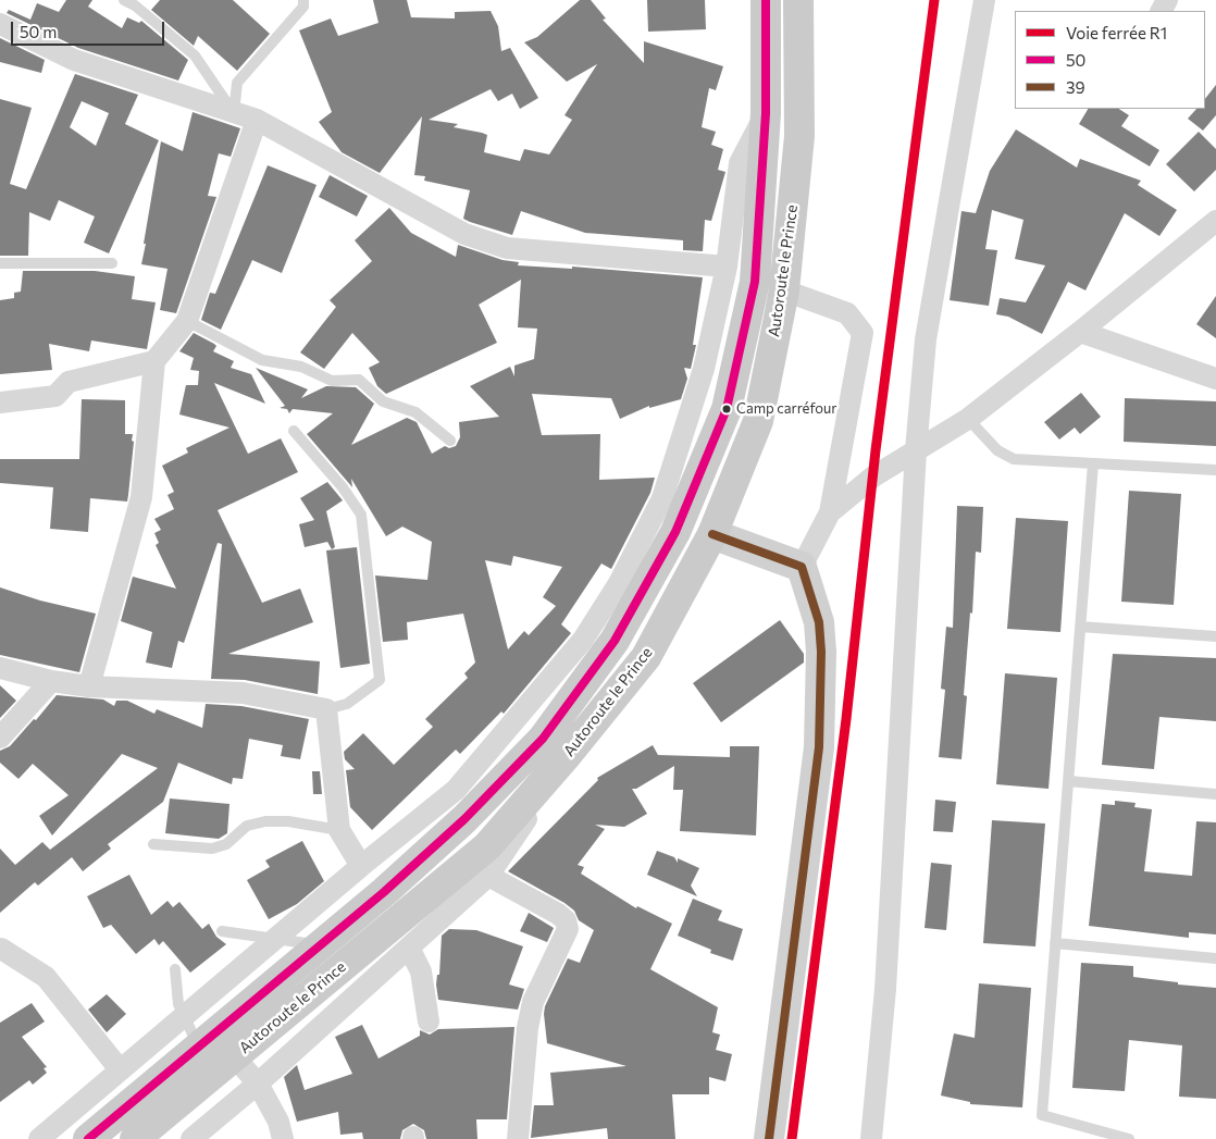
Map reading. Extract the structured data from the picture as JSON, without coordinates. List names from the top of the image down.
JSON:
{
  "streets": {
    "main road": ["Autoroute le Prince"]
  },
  "places": ["Camp carréfour"],
  "lines": ["rail line R1", "transit line 50", "transit line 39"],
  "legend": ["Voie ferrée R1", "50", "39"],
  "scale_bar": "50 m"
}
